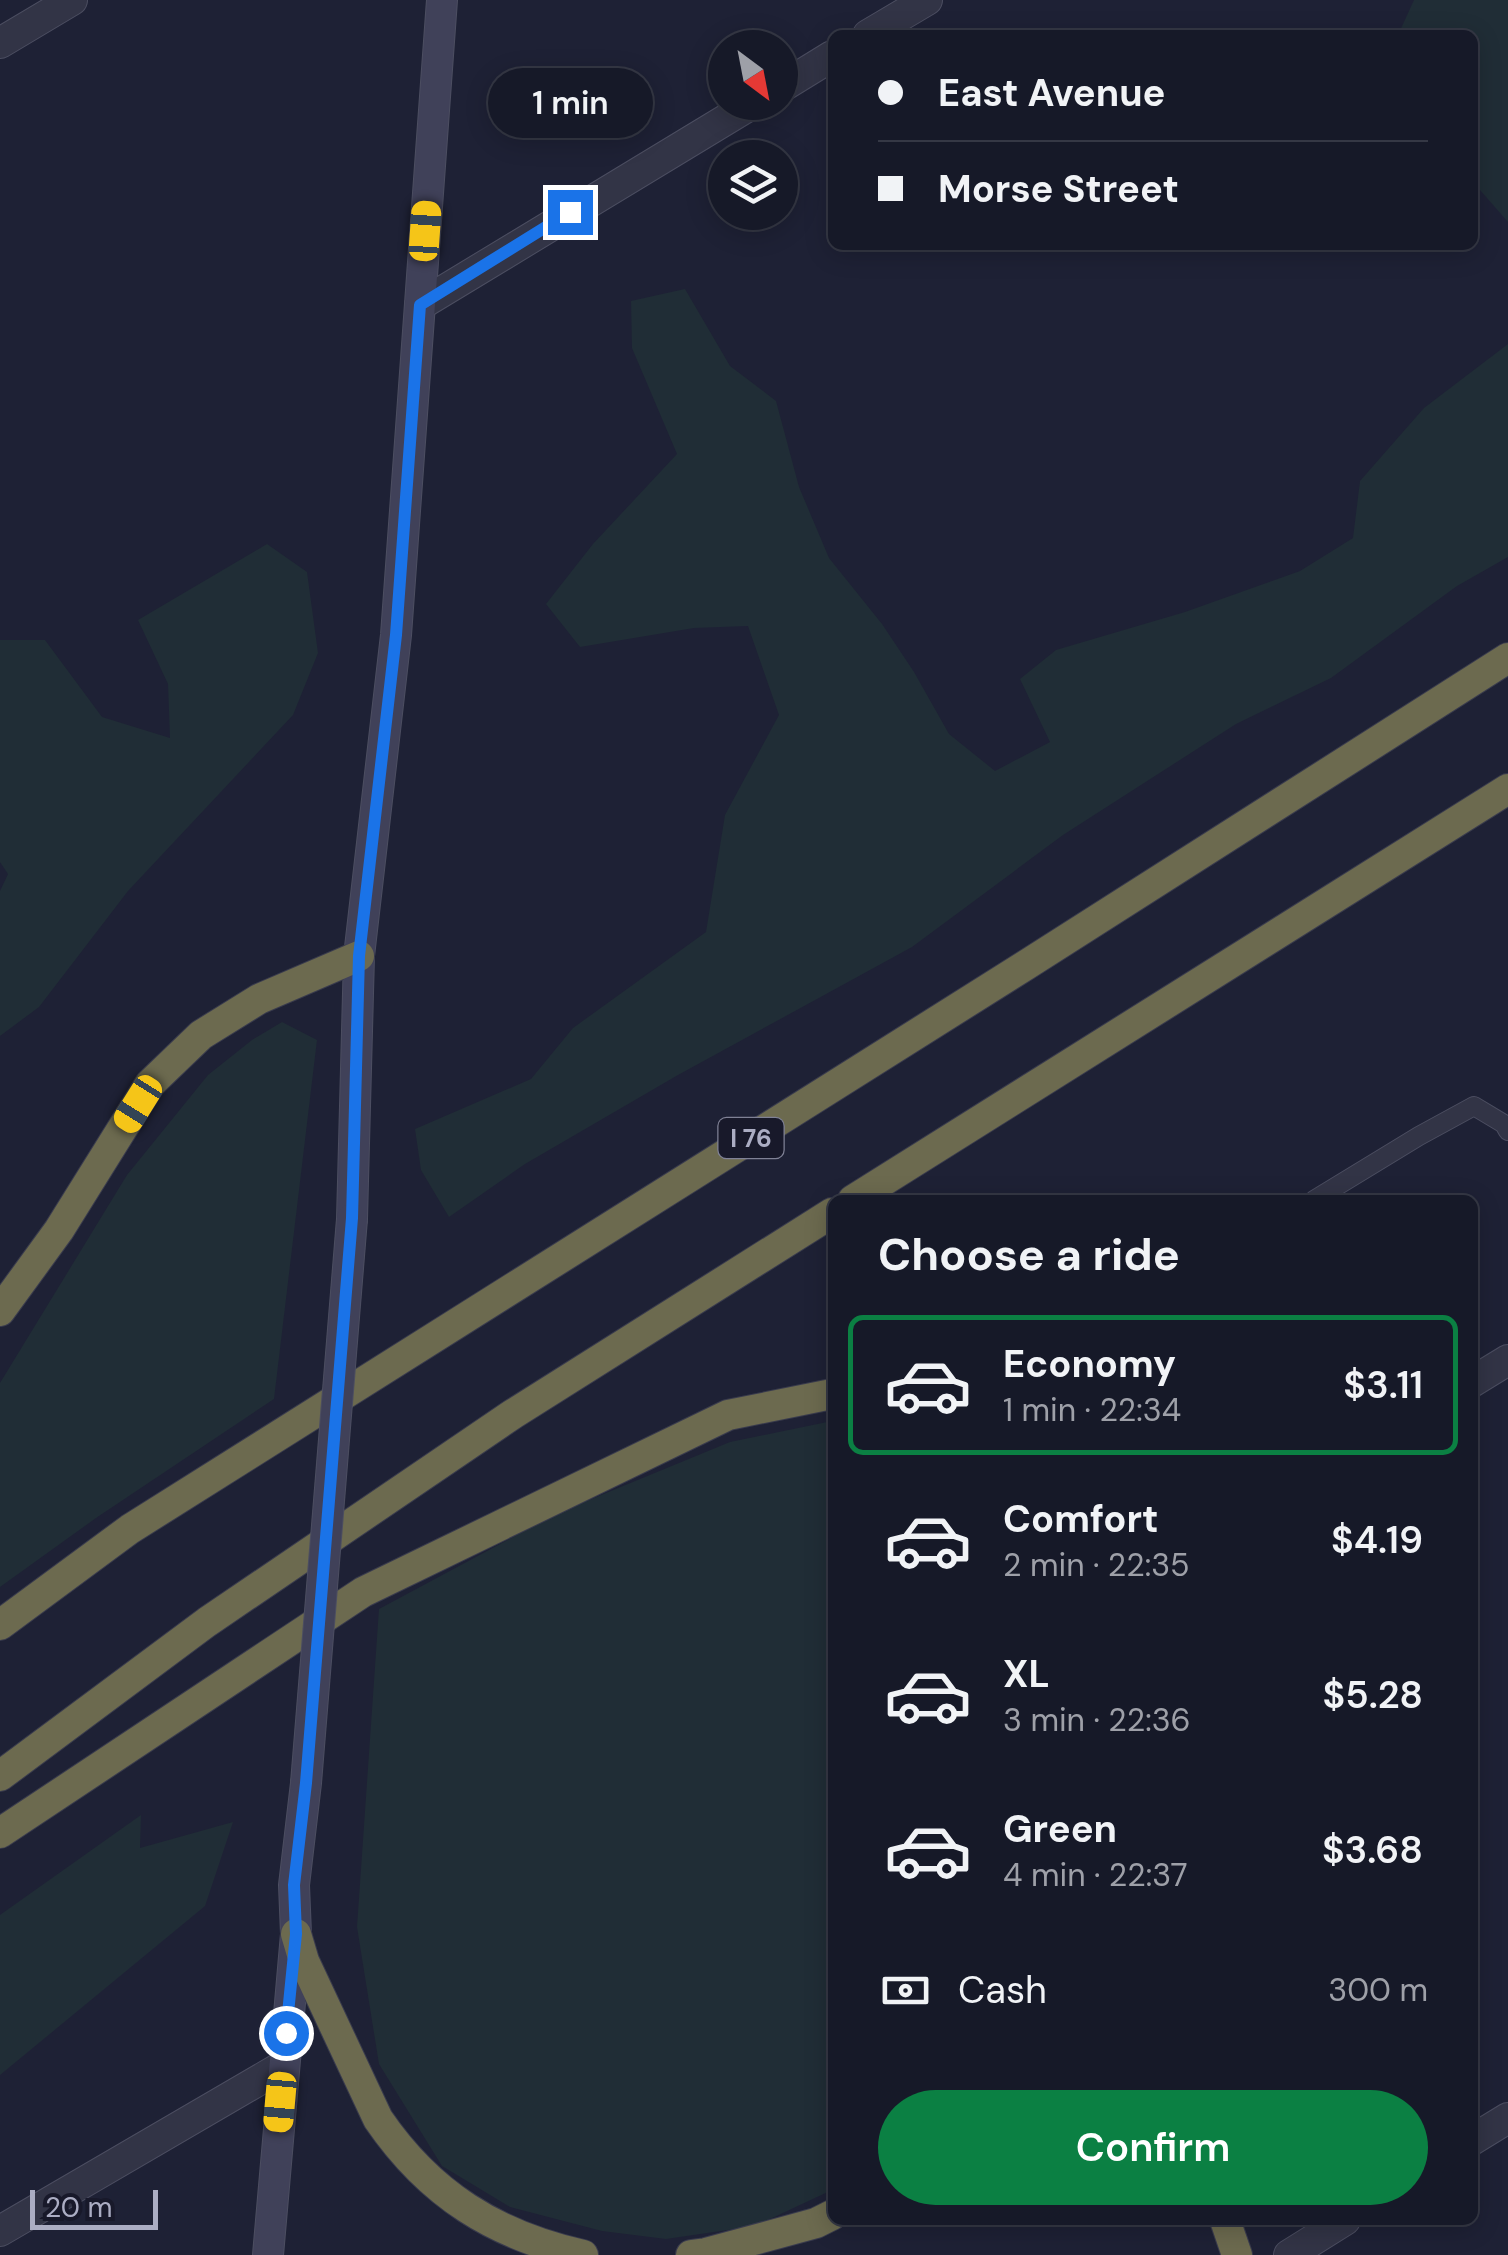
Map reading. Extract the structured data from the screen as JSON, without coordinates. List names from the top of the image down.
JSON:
{
  "streets": {
    "highway": ["I 76"]
  },
  "scale_bar": "20 m",
  "north": "bottom right",
  "page": {
    "banner": ["East Avenue", "Morse Street"],
    "bubble": "1 min",
    "heading": "Choose a ride",
    "list": [
      {
        "name": "Economy",
        "note": "1 min · 22:34",
        "value": "$3.11"
      },
      {
        "name": "Comfort",
        "note": "2 min · 22:35",
        "value": "$4.19"
      },
      {
        "name": "XL",
        "note": "3 min · 22:36",
        "value": "$5.28"
      },
      {
        "name": "Green",
        "note": "4 min · 22:37",
        "value": "$3.68"
      }
    ],
    "pay": ["Cash", "300 m"],
    "buttons": "Confirm",
    "scale": "20 m"
  }
}
